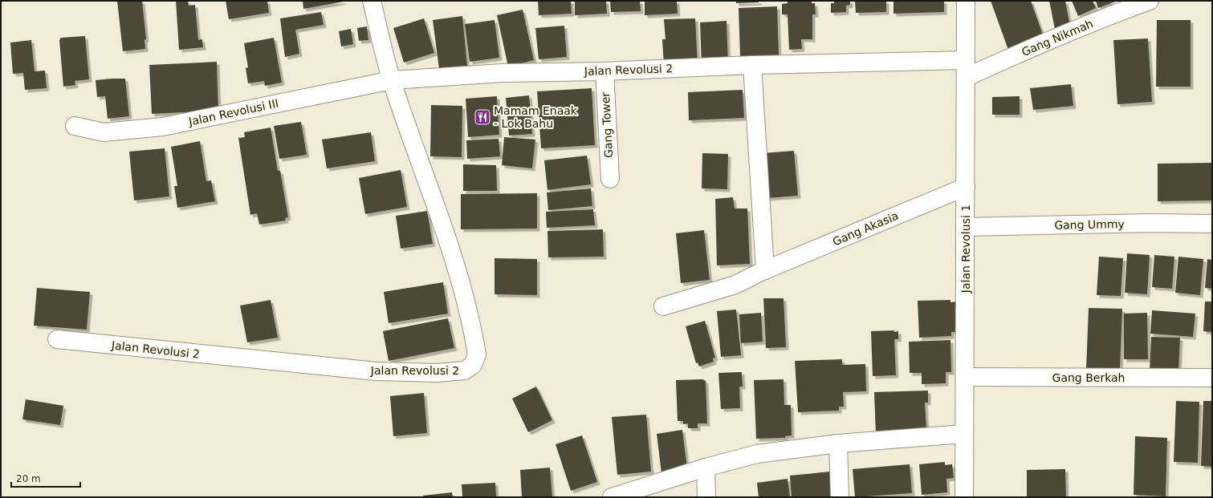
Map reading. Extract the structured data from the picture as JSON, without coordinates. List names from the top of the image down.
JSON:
{
  "streets": {
    "street": [
      "Gang Nikmah",
      "Jalan Revolusi 2",
      "Jalan Revolusi III",
      "Gang Tower",
      "Gang Ummy",
      "Gang Akasia",
      "Jalan Revolusi 1",
      "Gang Berkah"
    ]
  },
  "crossings": [
    ["Gang Nikmah", "Jalan Revolusi 2"],
    ["Gang Nikmah", "Jalan Revolusi 1"],
    ["Jalan Revolusi 2", "Jalan Revolusi III"],
    ["Jalan Revolusi 2", "Gang Tower"],
    ["Jalan Revolusi 2", "Jalan Revolusi 1"],
    ["Gang Ummy", "Jalan Revolusi 1"],
    ["Gang Akasia", "Jalan Revolusi 1"],
    ["Jalan Revolusi 1", "Gang Berkah"]
  ],
  "places": {
    "restaurant": ["Mamam Enaak - Lok Bahu"]
  },
  "scale_bar": "20 m"
}
